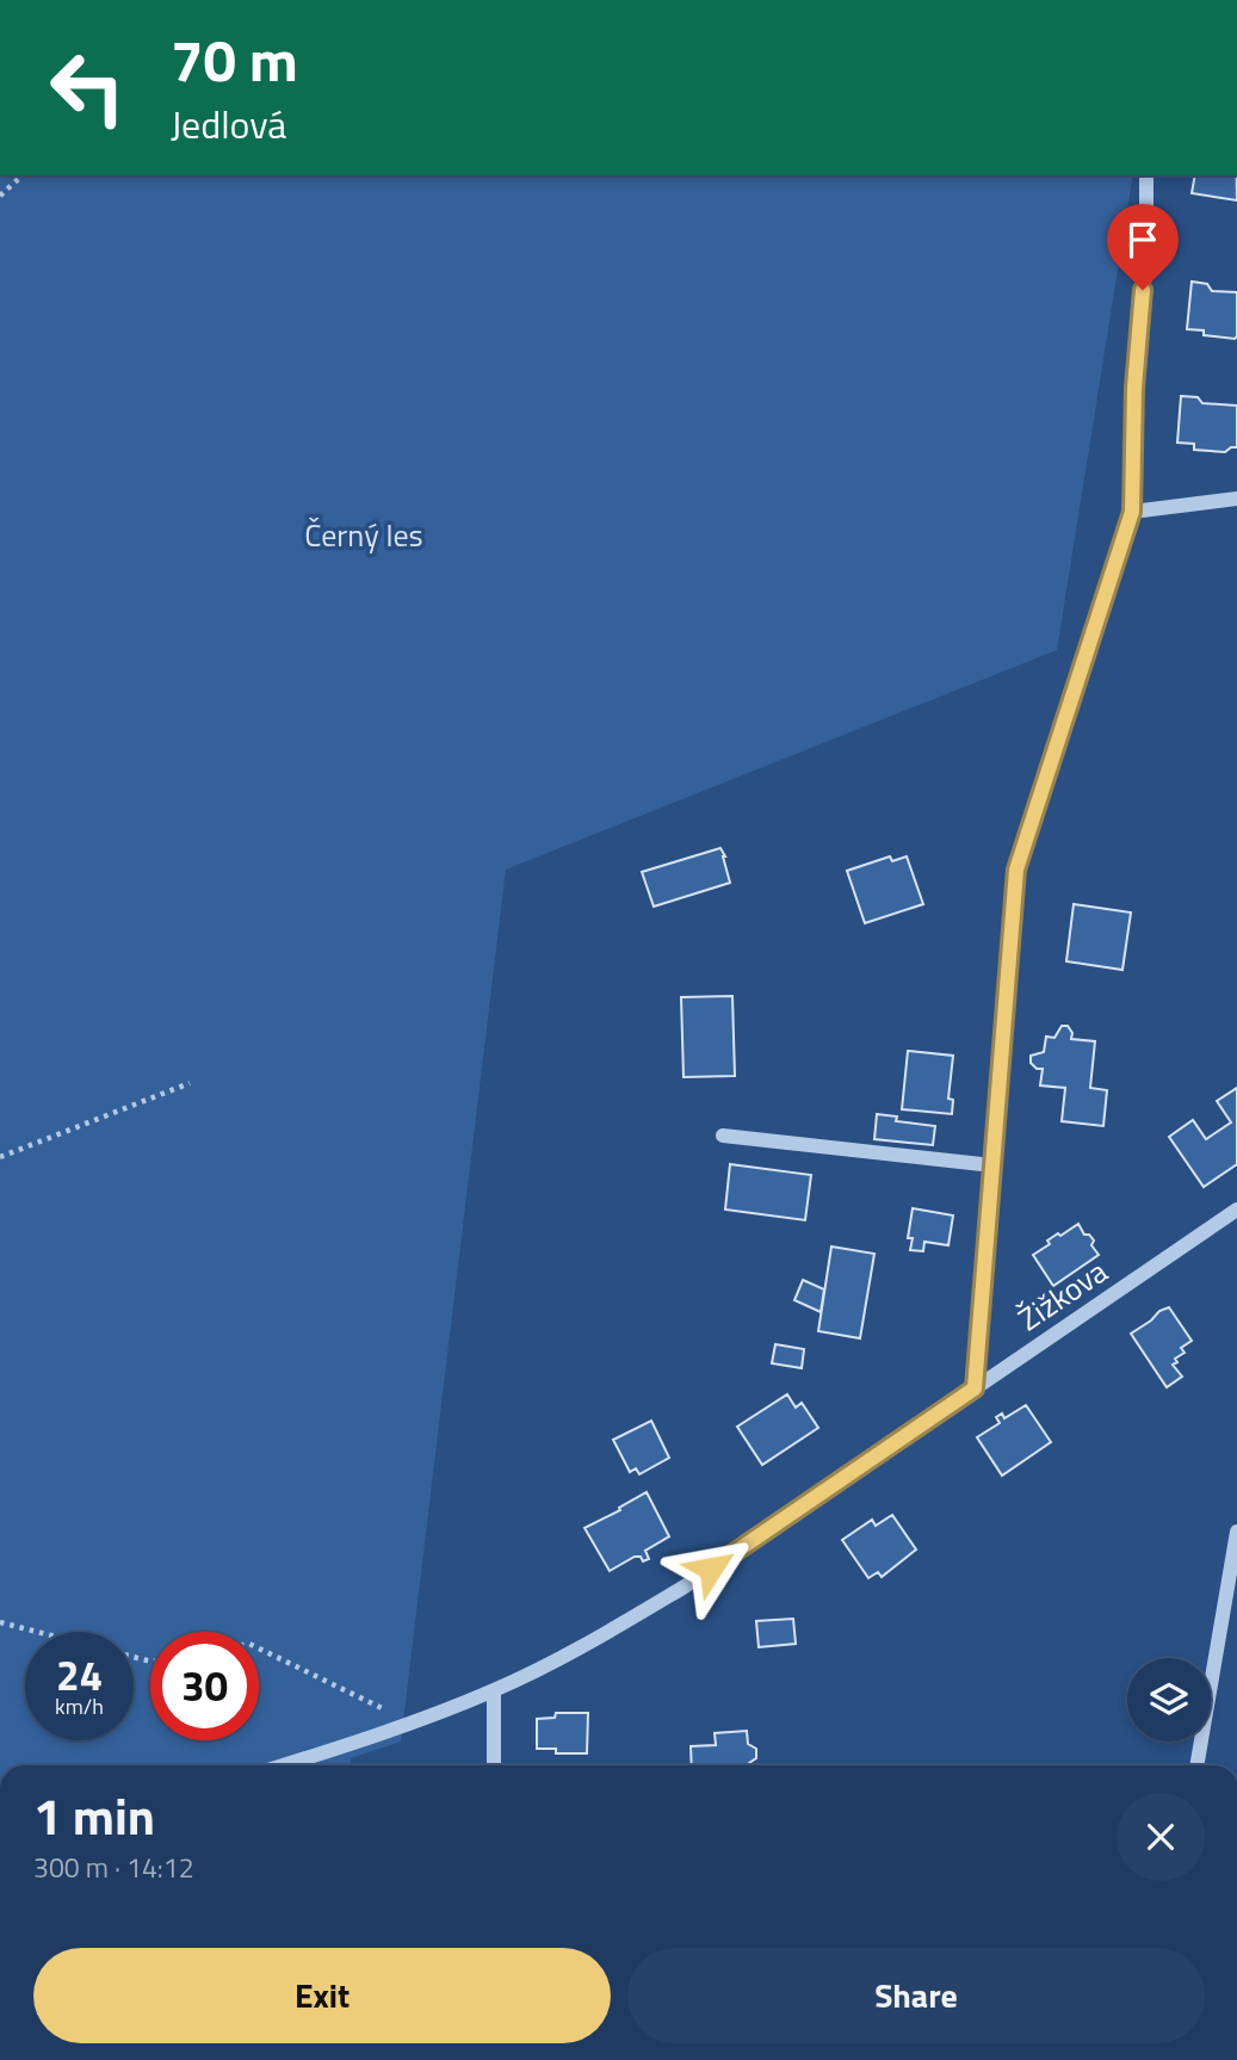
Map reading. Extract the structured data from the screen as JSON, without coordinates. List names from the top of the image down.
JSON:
{
  "streets": {
    "street": ["Žižkova"]
  },
  "parks": ["Černý les"],
  "page": {
    "turn": ["70 m", "Jedlová"],
    "speed": "24 km/h",
    "limit": "30",
    "heading": ["1 min", "300 m · 14:12"],
    "buttons": ["Exit", "Share"]
  }
}
